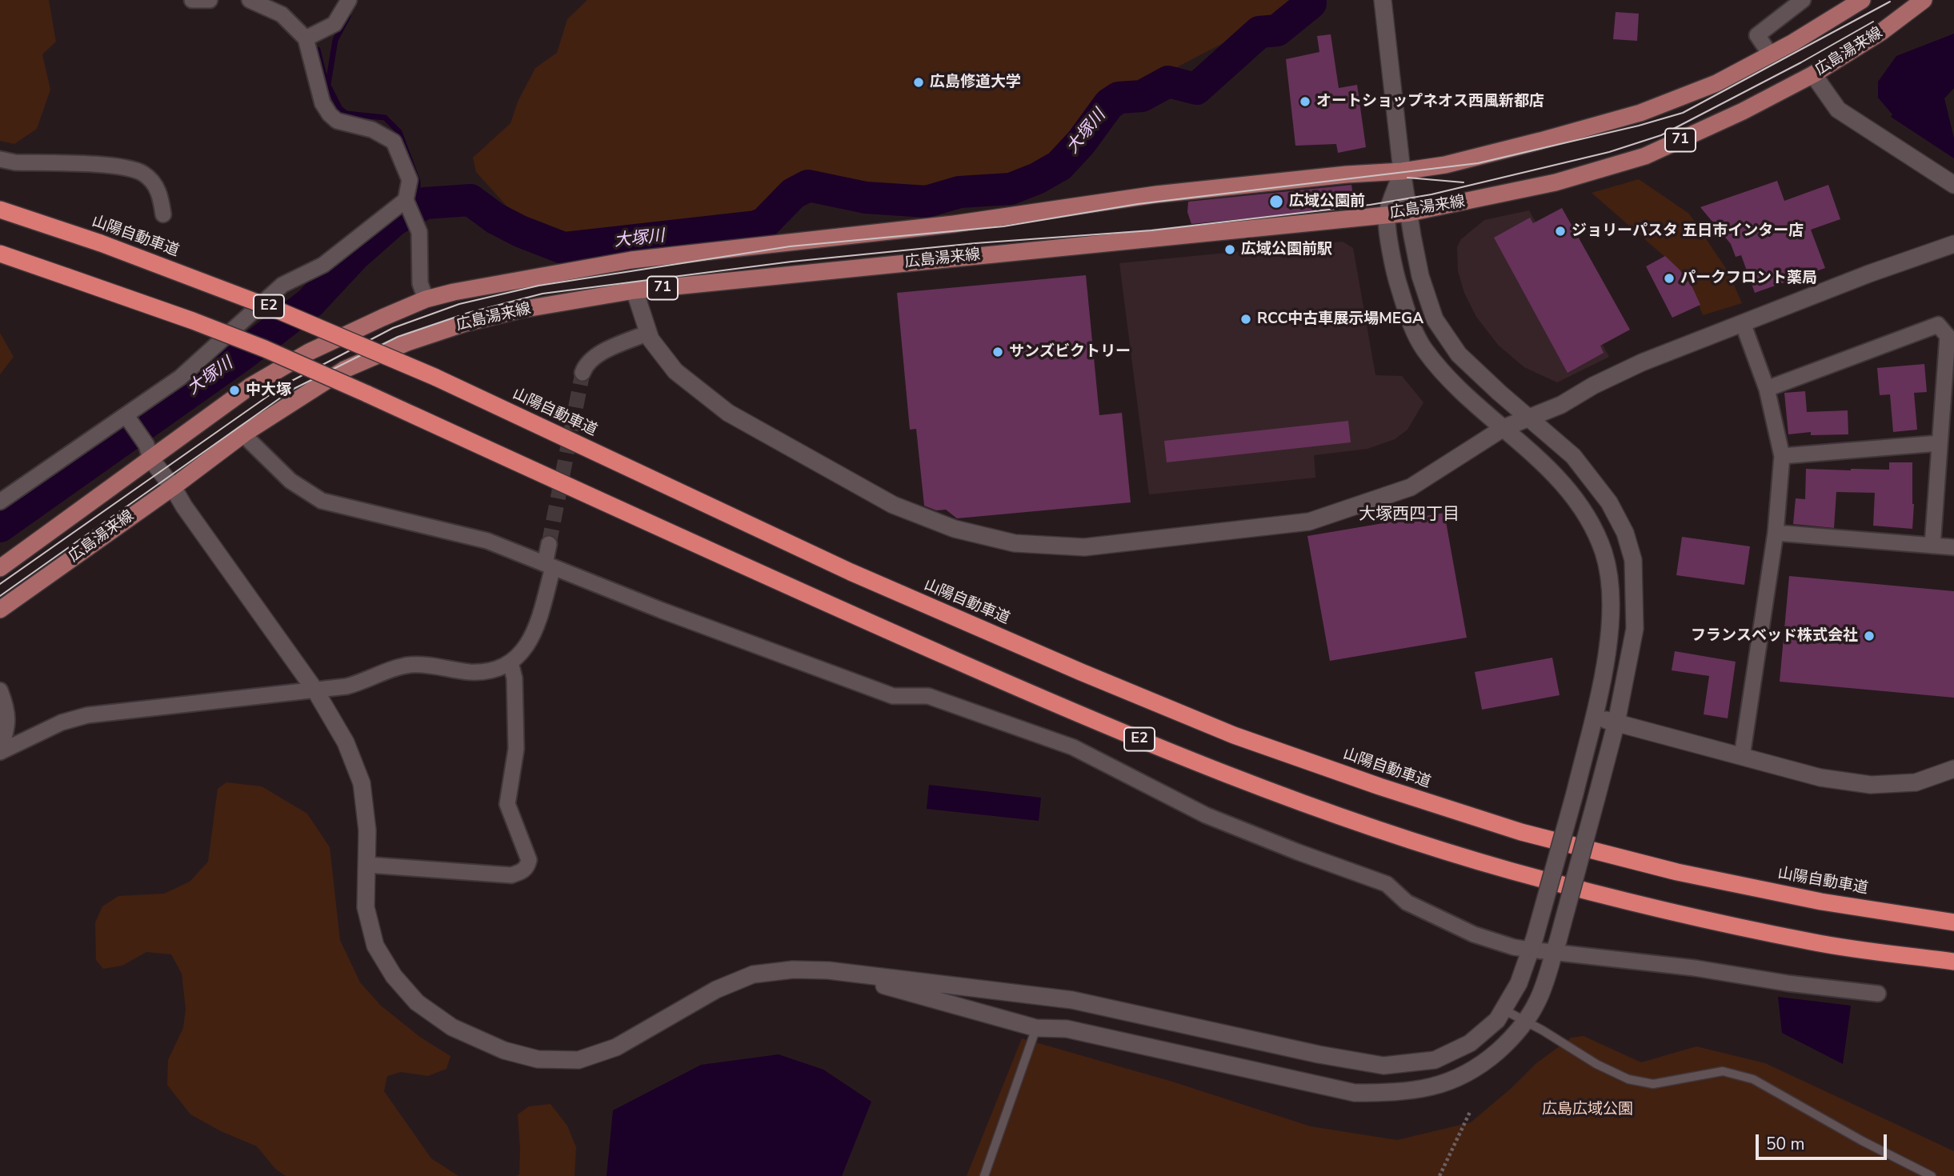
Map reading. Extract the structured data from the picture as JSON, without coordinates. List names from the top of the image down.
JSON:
{
  "streets": {
    "highway": ["山陽自動車道", "E2"],
    "main road": ["広島湯来線", "71"]
  },
  "districts": ["大塚西四丁目"],
  "water": ["大塚川"],
  "parks": ["広島広域公園"],
  "places": [
    "広島修道大学",
    "オートショップネオス西風新都店",
    "広域公園前",
    "ジョリーパスタ 五日市インター店",
    "広域公園前駅",
    "パークフロント薬局",
    "RCC中古車展示場MEGA",
    "サンズビクトリー",
    "中大塚",
    "フランスベッド株式会社"
  ],
  "scale_bar": "50 m"
}
